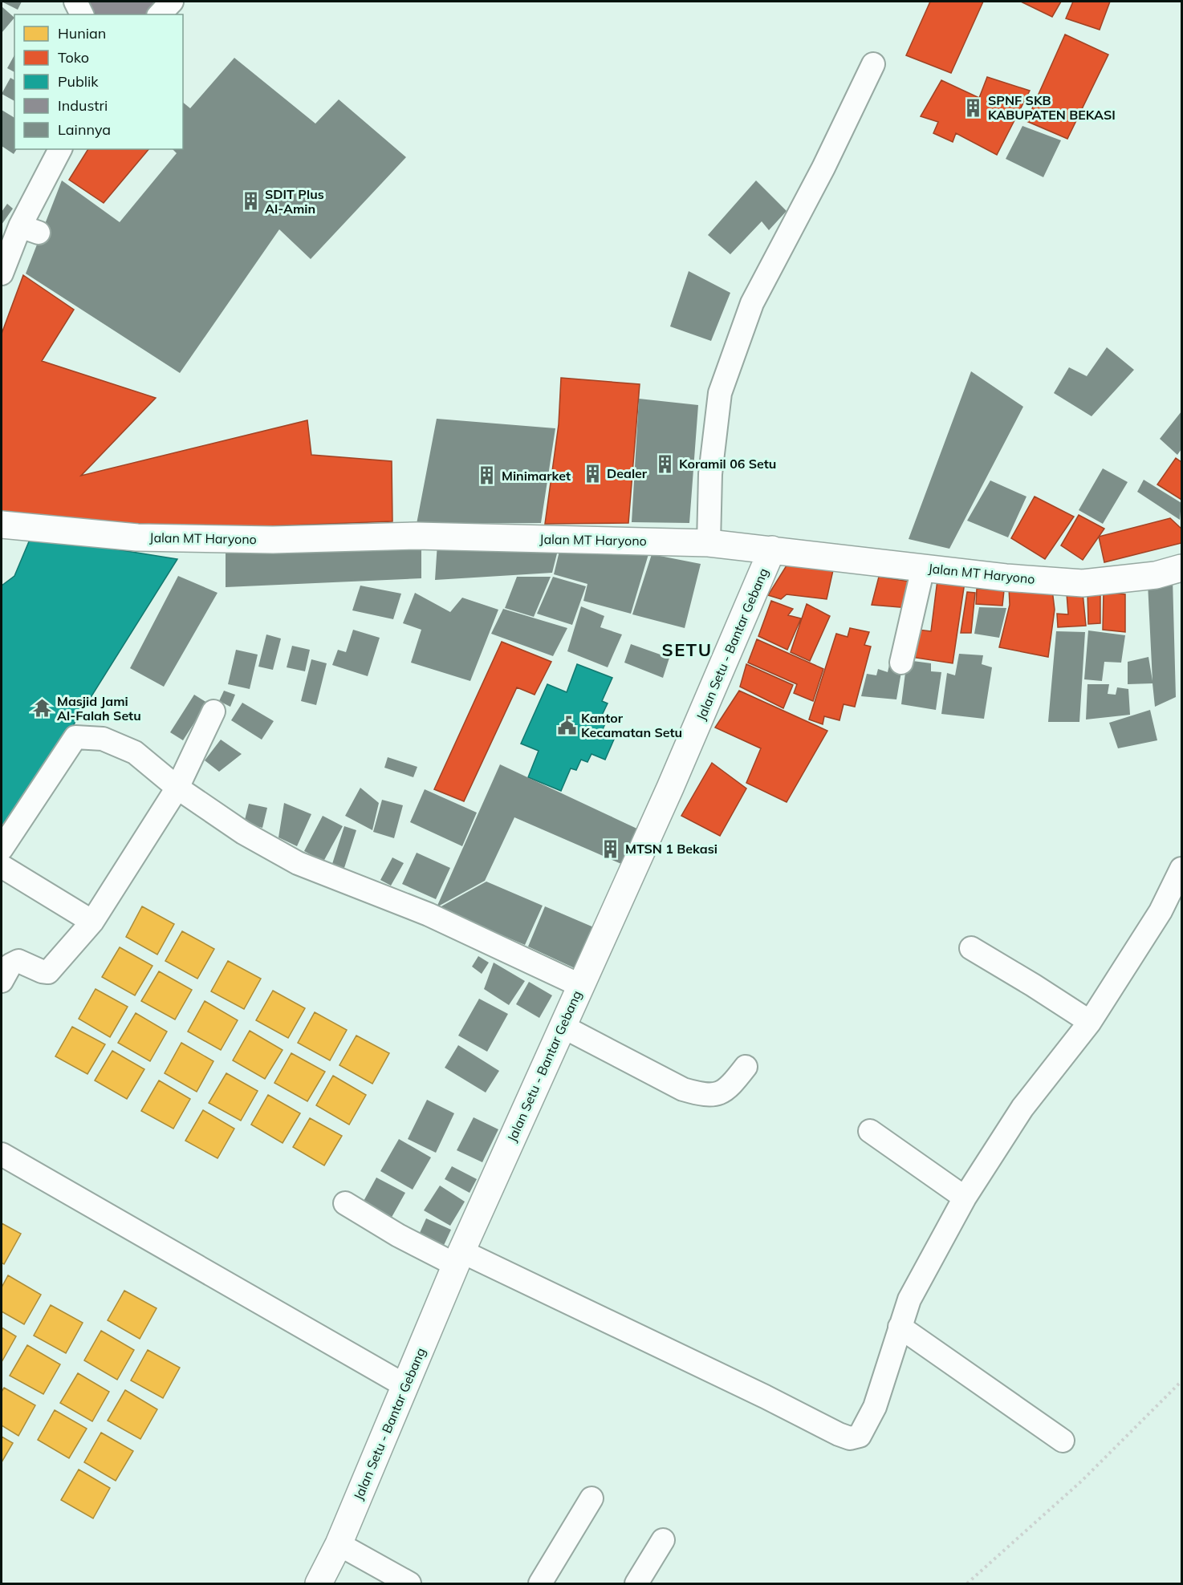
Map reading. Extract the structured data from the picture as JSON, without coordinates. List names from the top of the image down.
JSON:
{
  "streets": {
    "main road": ["Jalan MT Haryono", "Jalan Setu - Bantar Gebang"]
  },
  "crossings": [
    ["Jalan MT Haryono", "Jalan Setu - Bantar Gebang"]
  ],
  "districts": ["SETU"],
  "places": {
    "building": [
      "SPNF SKB KABUPATEN BEKASI",
      "SDIT Plus Al-Amin",
      "Koramil 06 Setu",
      "Dealer",
      "Minimarket",
      "MTSN 1 Bekasi"
    ],
    "temple": ["Masjid Jami Al-Falah Setu"],
    "public building": ["Kantor Kecamatan Setu"]
  },
  "legend": [
    "Hunian",
    "Toko",
    "Publik",
    "Industri",
    "Lainnya"
  ]
}
